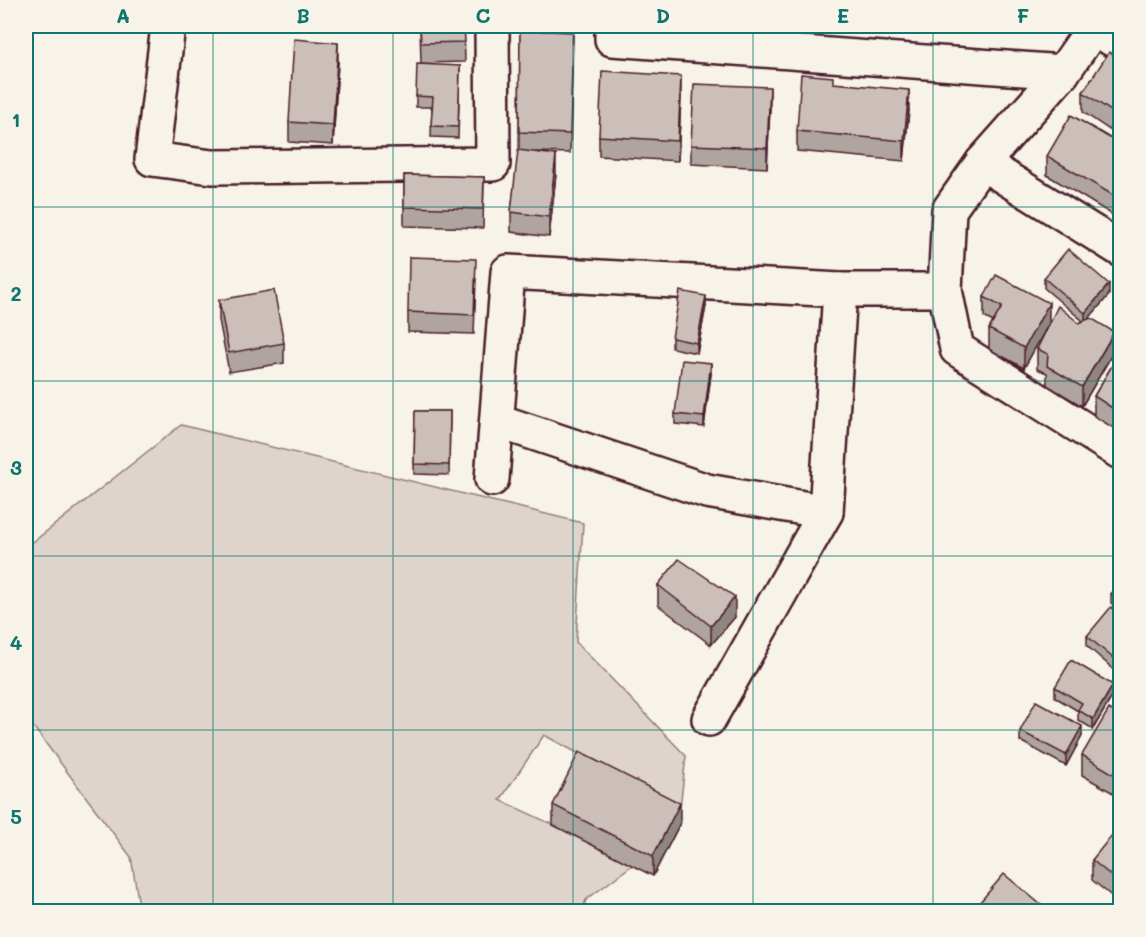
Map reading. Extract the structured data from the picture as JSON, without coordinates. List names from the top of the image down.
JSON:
{
  "grid": {
    "columns": [
      "A",
      "B",
      "C",
      "D",
      "E",
      "F"
    ],
    "rows": [
      "1",
      "2",
      "3",
      "4",
      "5"
    ]
  }
}
